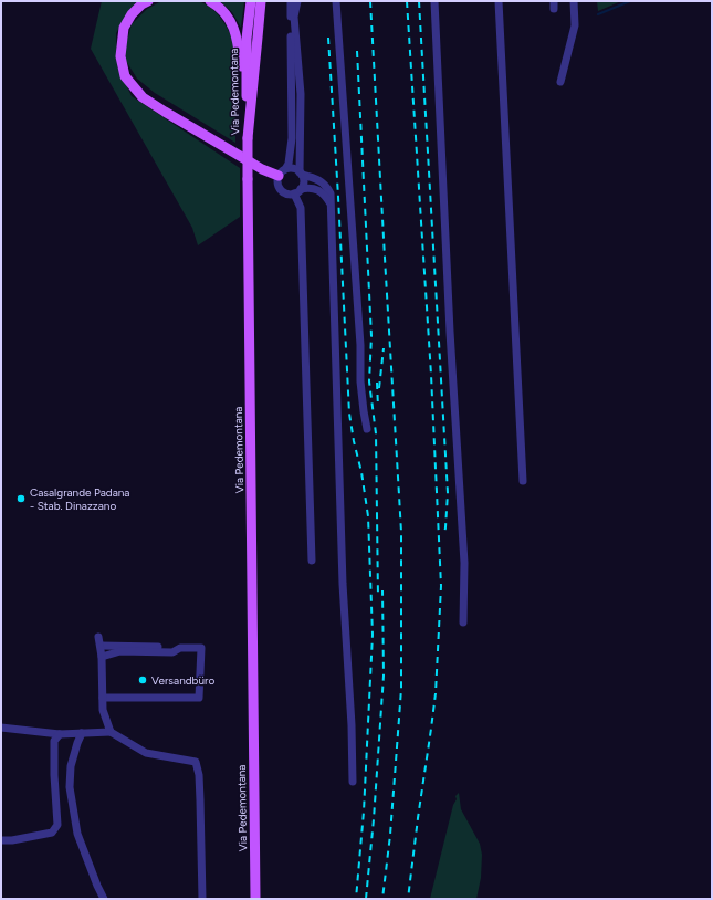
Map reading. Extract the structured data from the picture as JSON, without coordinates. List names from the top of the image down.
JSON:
{
  "streets": {
    "main road": ["Via Pedemontana"]
  },
  "places": ["Casalgrande Padana - Stab. Dinazzano", "Versandbüro"]
}
